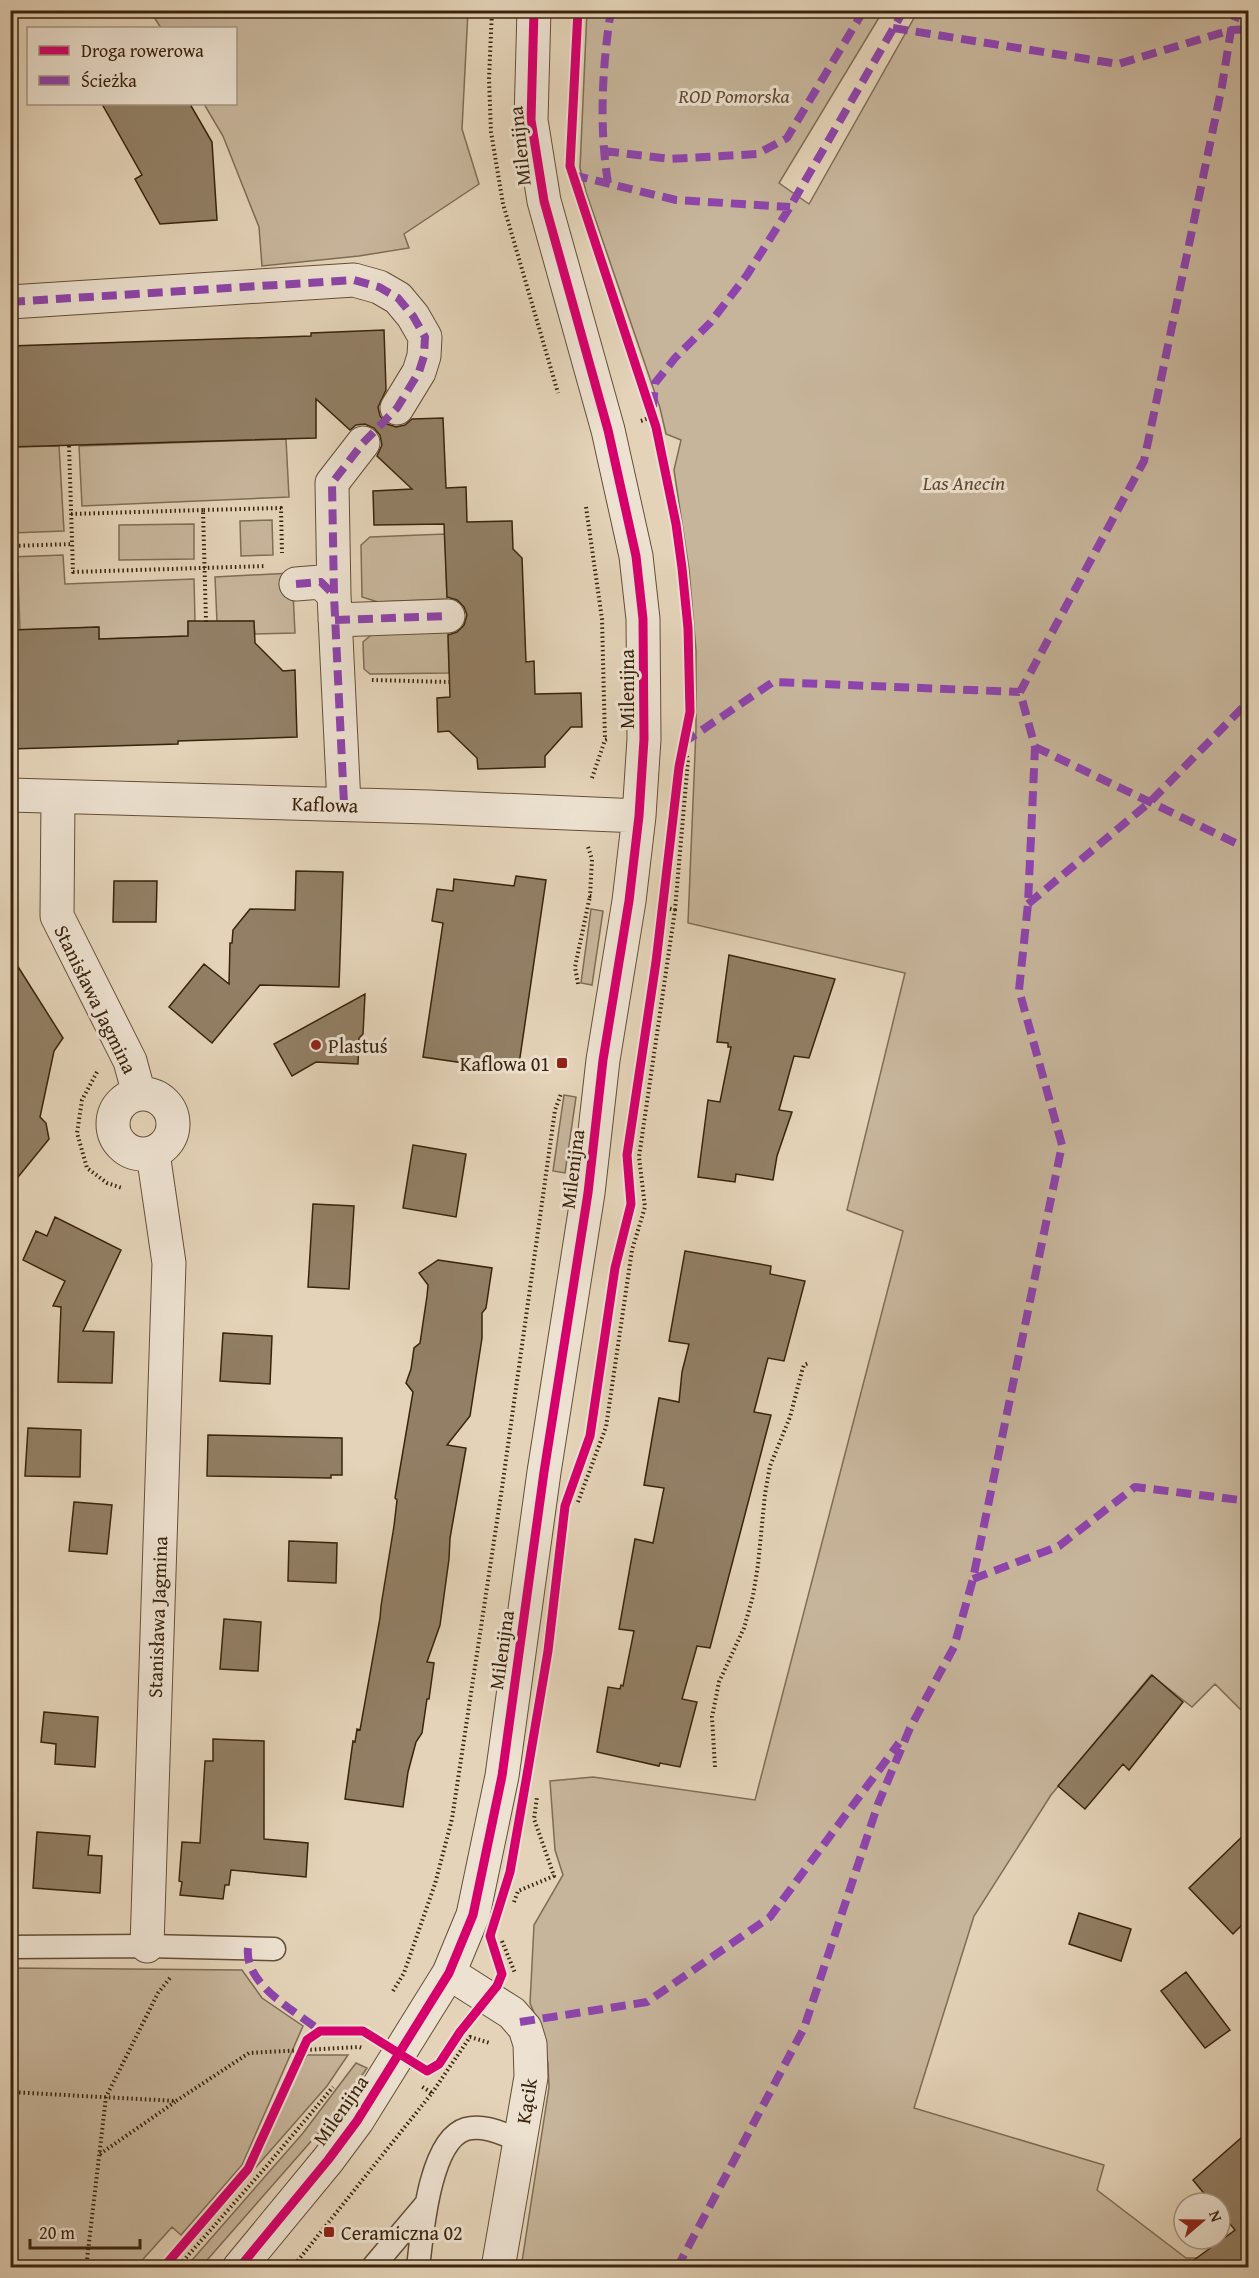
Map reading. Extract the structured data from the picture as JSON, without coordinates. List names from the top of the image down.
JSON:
{
  "streets": {
    "street": [
      "Milenijna",
      "Kaflowa",
      "Stanisława Jagmina",
      "Kącik"
    ]
  },
  "crossings": [
    ["Milenijna", "Kaflowa"],
    ["Kaflowa", "Stanisława Jagmina"]
  ],
  "parks": ["ROD Pomorska", "Las Anecin"],
  "places": {
    "other": ["Plastuś"],
    "transit": ["Kaflowa 01", "Ceramiczna 02"]
  },
  "legend": ["Droga rowerowa", "Ścieżka"],
  "scale_bar": "20 m",
  "north": "right"
}
